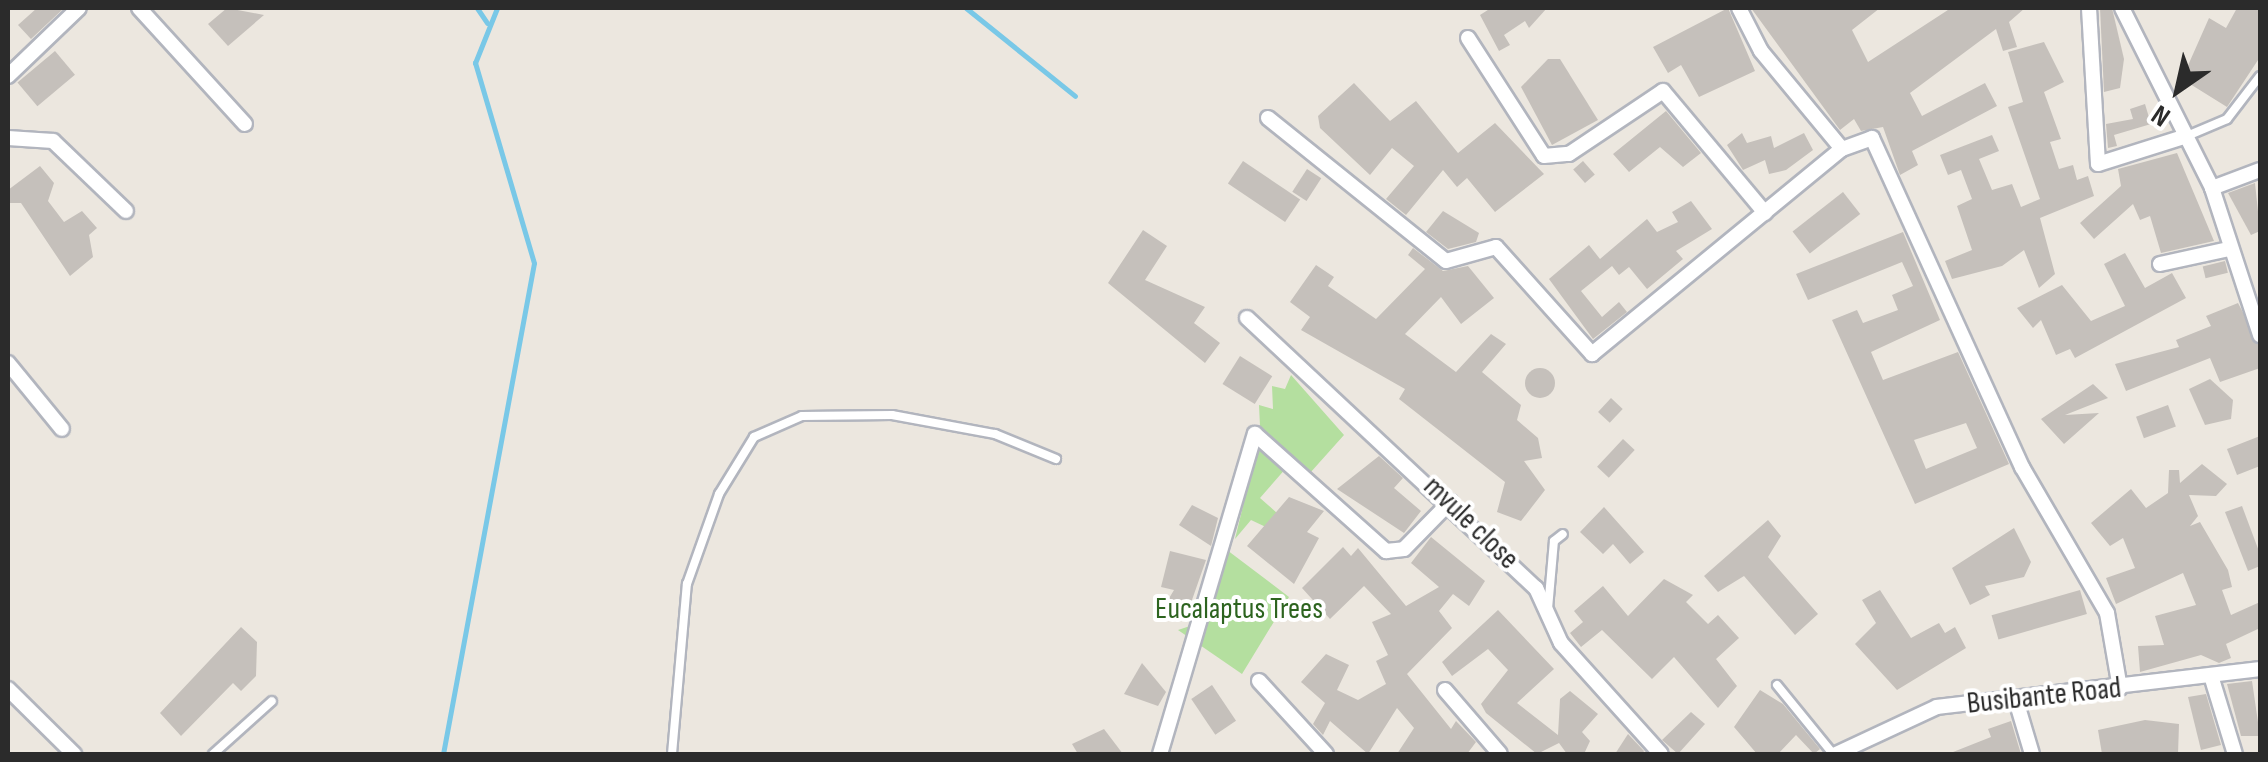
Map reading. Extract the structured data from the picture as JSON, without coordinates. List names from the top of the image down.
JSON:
{
  "streets": {
    "street": ["mvule close", "Busibante Road"]
  },
  "parks": ["Eucalaptus Trees"],
  "north": "bottom left"
}
